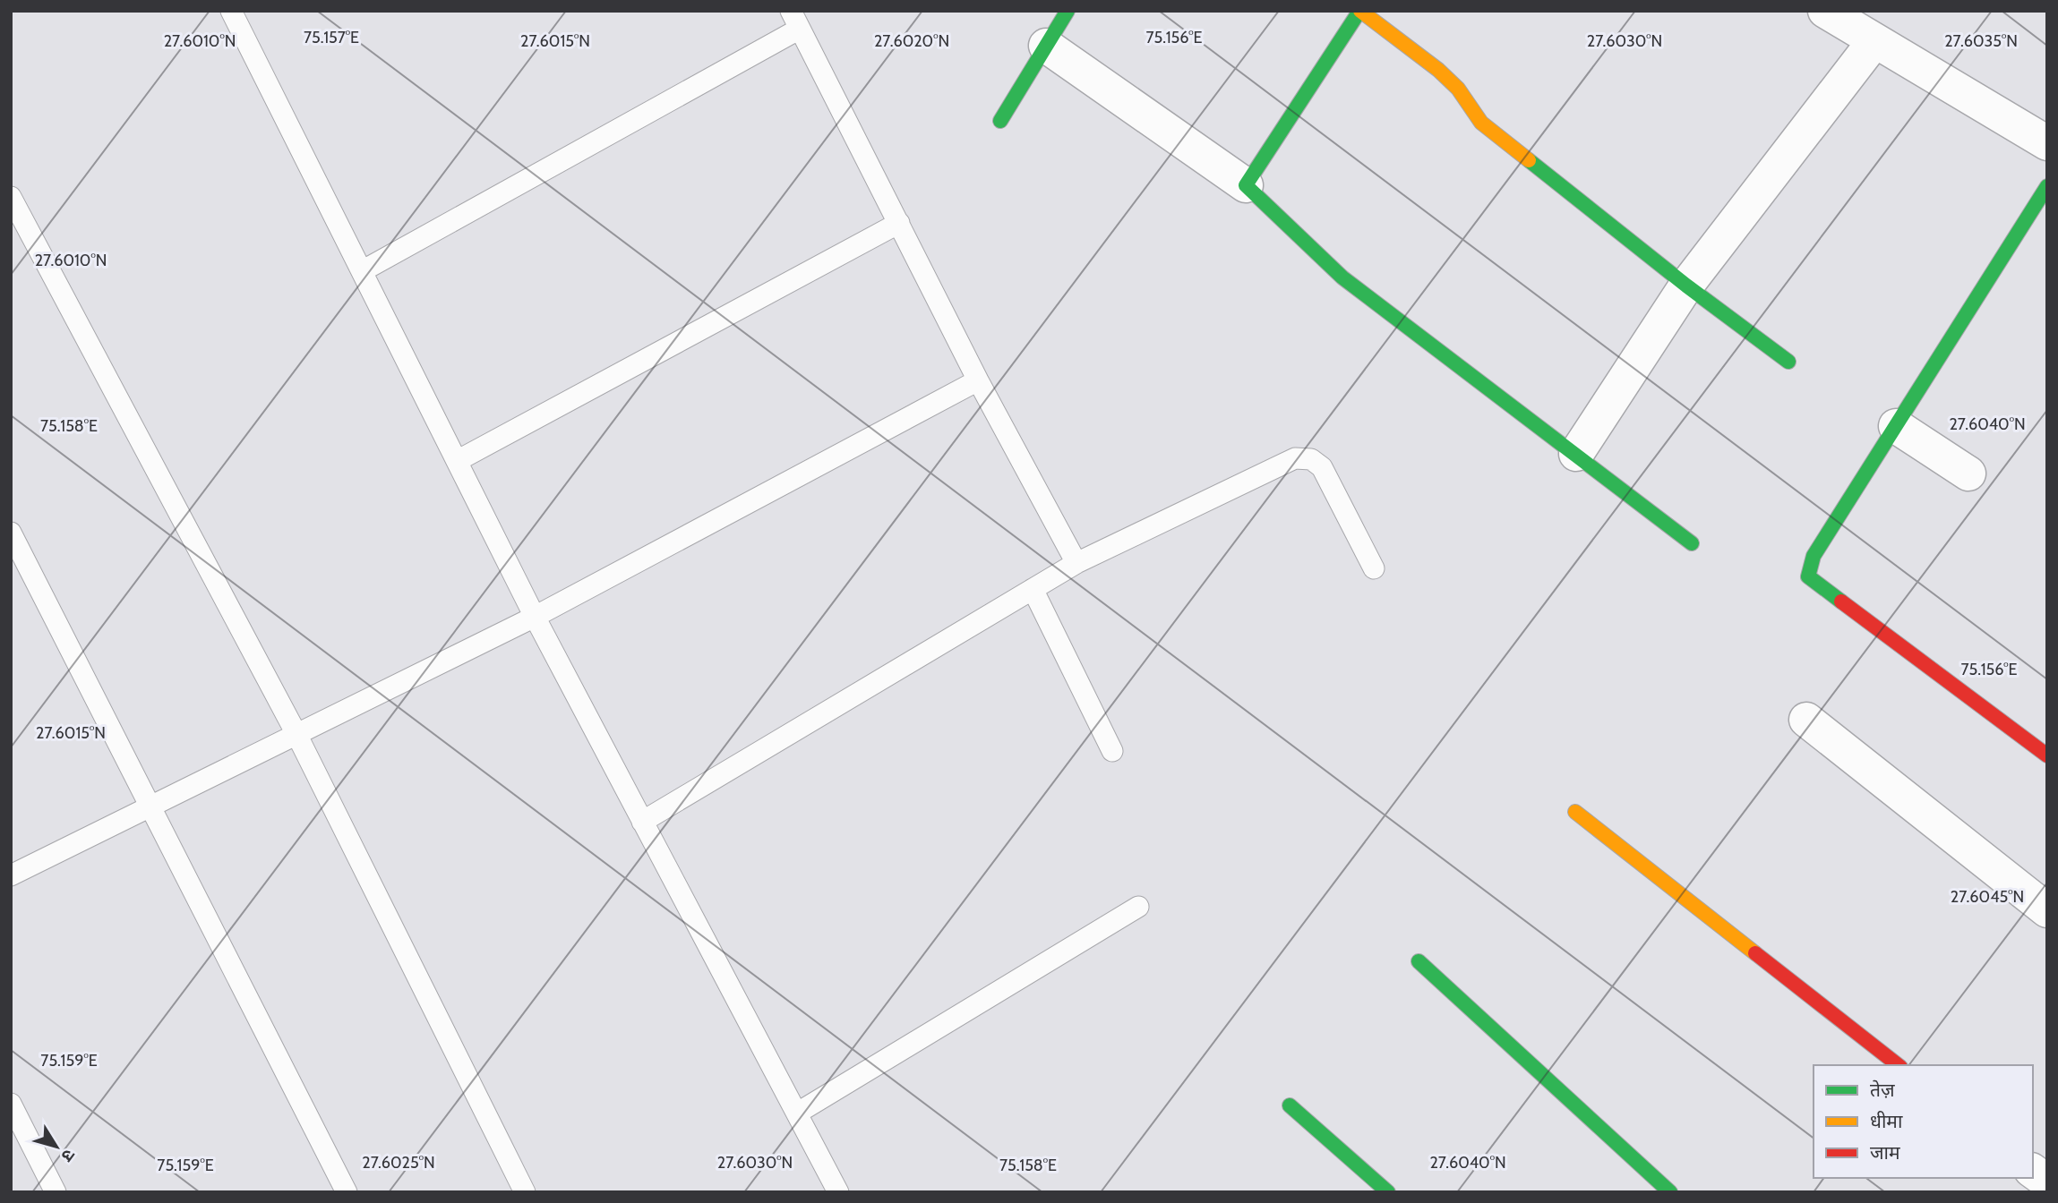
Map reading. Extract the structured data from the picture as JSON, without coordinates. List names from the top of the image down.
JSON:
{
  "legend": ["तेज़", "धीमा", "जाम"],
  "north": "bottom right",
  "coordinates": [
    "75.157°E",
    "75.156°E",
    "27.6010°N",
    "27.6015°N",
    "27.6020°N",
    "27.6030°N",
    "27.6035°N",
    "27.6040°N",
    "75.158°E",
    "27.6045°N",
    "75.159°E",
    "27.6025°N"
  ]
}
